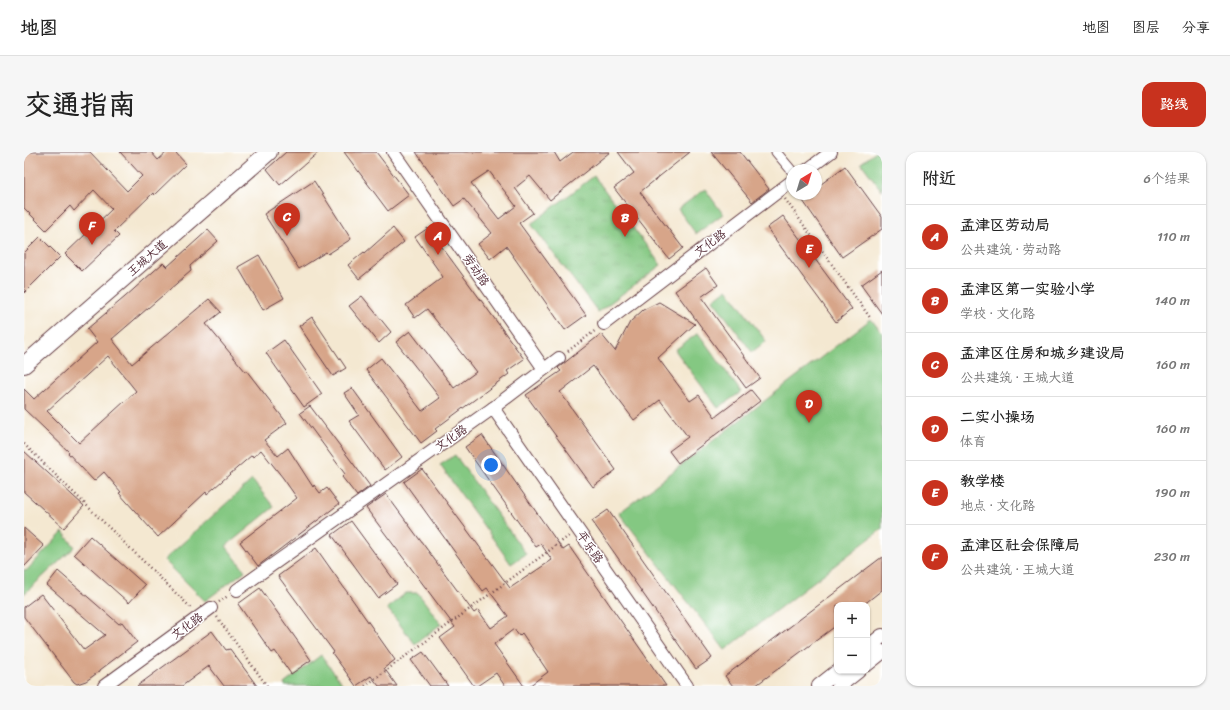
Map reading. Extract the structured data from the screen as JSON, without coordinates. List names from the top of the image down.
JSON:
{
  "streets": {
    "main road": ["王城大道"],
    "street": ["文化路", "劳动路", "平乐路"]
  },
  "crossings": [
    ["文化路", "劳动路"],
    ["文化路", "平乐路"]
  ],
  "north": "top right",
  "page": {
    "header": "地图",
    "nav": ["地图", "图层", "分享"],
    "title": "交通指南",
    "buttons": "路线",
    "heading": ["附近", "6个结果"],
    "pins": [
      "C",
      "B",
      "F",
      "A",
      "E",
      "D"
    ],
    "list": [
      {
        "mark": "A",
        "name": "孟津区劳动局",
        "note": "公共建筑 · 劳动路",
        "value": "110 m"
      },
      {
        "mark": "B",
        "name": "孟津区第一实验小学",
        "note": "学校 · 文化路",
        "value": "140 m"
      },
      {
        "mark": "C",
        "name": "孟津区住房和城乡建设局",
        "note": "公共建筑 · 王城大道",
        "value": "160 m"
      },
      {
        "mark": "D",
        "name": "二实小操场",
        "note": "体育",
        "value": "160 m"
      },
      {
        "mark": "E",
        "name": "教学楼",
        "note": "地点 · 文化路",
        "value": "190 m"
      },
      {
        "mark": "F",
        "name": "孟津区社会保障局",
        "note": "公共建筑 · 王城大道",
        "value": "230 m"
      }
    ],
    "map_buttons": ["+", "−"]
  }
}
